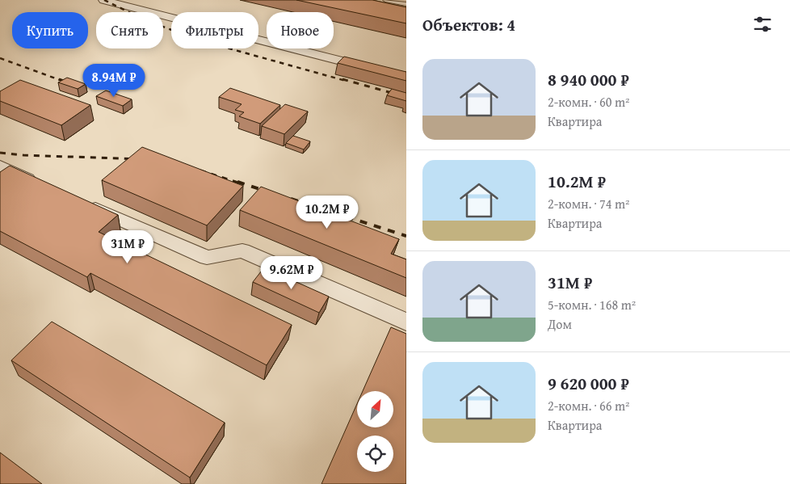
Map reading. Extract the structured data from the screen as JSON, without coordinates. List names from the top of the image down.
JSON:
{
  "north": "top right",
  "page": {
    "heading": "Объектов: 4",
    "chip": [
      "Купить",
      "Снять",
      "Фильтры",
      "Новое"
    ],
    "list": [
      {
        "name": "8 940 000 ₽",
        "note": "2-комн. · 60 m² · Квартира"
      },
      {
        "name": "10.2M ₽",
        "note": "2-комн. · 74 m² · Квартира"
      },
      {
        "name": "31M ₽",
        "note": "5-комн. · 168 m² · Дом"
      },
      {
        "name": "9 620 000 ₽",
        "note": "2-комн. · 66 m² · Квартира"
      }
    ],
    "price": [
      "8.94M ₽",
      "10.2M ₽",
      "31M ₽",
      "9.62M ₽"
    ]
  }
}
